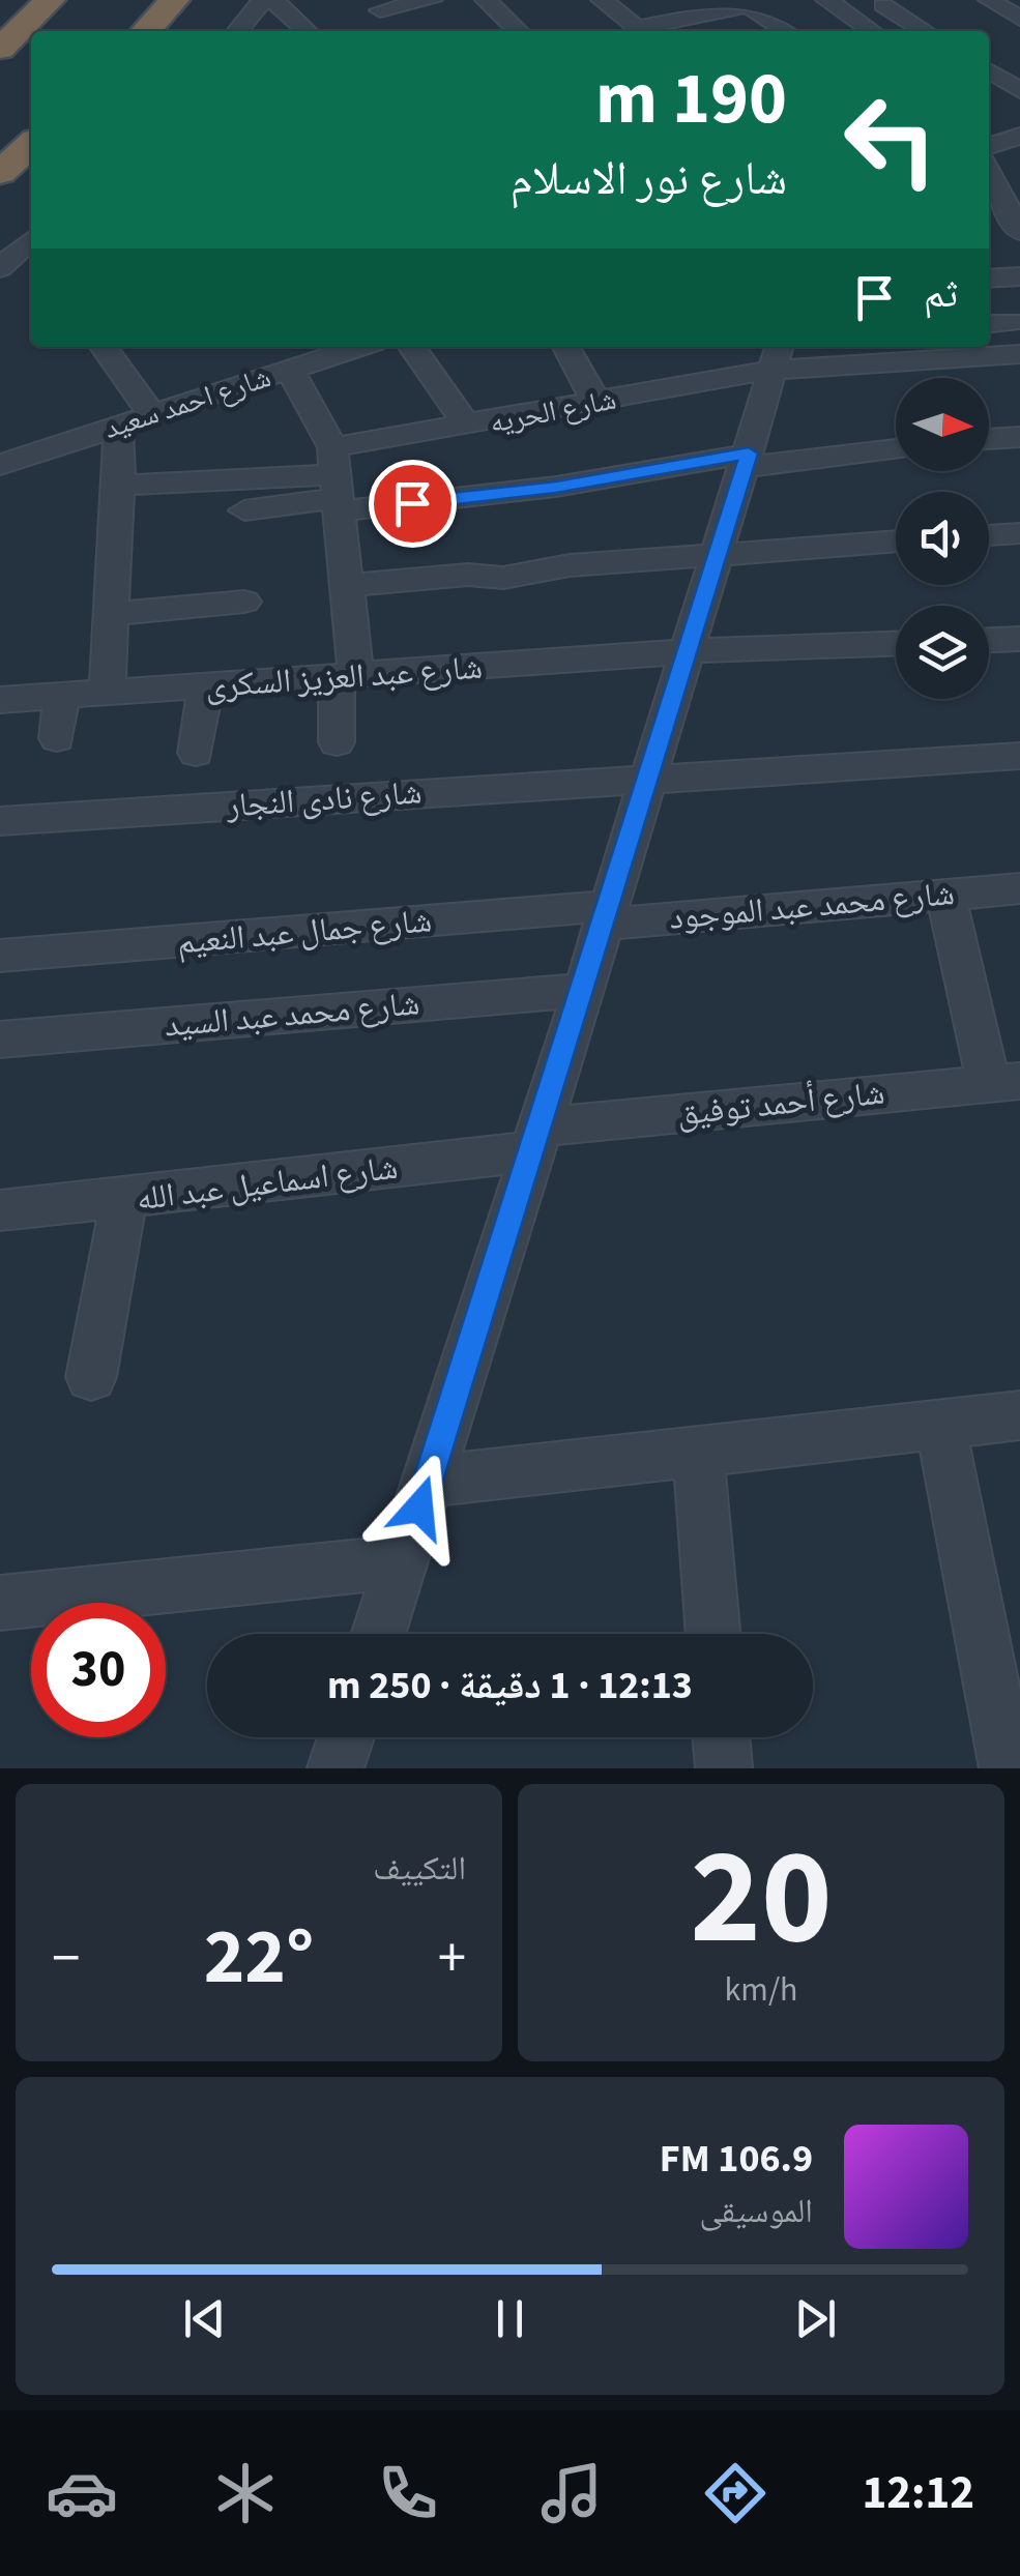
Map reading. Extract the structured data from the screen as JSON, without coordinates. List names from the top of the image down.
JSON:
{
  "streets": {
    "street": [
      "شارع احمد سعيد",
      "شارع الحريه",
      "شارع عبد العزيز السكرى",
      "شارع نادى النجار",
      "شارع محمد عبد الموجود",
      "شارع جمال عبد النعيم",
      "شارع محمد عبد السيد",
      "شارع أحمد توفيق",
      "شارع اسماعيل عبد الله"
    ]
  },
  "crossings": [
    ["شارع محمد عبد الموجود", "شارع جمال عبد النعيم"],
    ["شارع أحمد توفيق", "شارع اسماعيل عبد الله"]
  ],
  "north": "right",
  "page": {
    "turn": ["190 m", "شارع نور الاسلام"],
    "then": "ثم",
    "limit": "30",
    "trip": "12:13 · 1 دقيقة · 250 m",
    "tile": [
      ["20", "km/h"],
      "التكييف"
    ],
    "heat": ["−", "22°", "+"],
    "song": ["106.9 FM", "الموسيقى"],
    "tabs": "12:12"
  }
}
